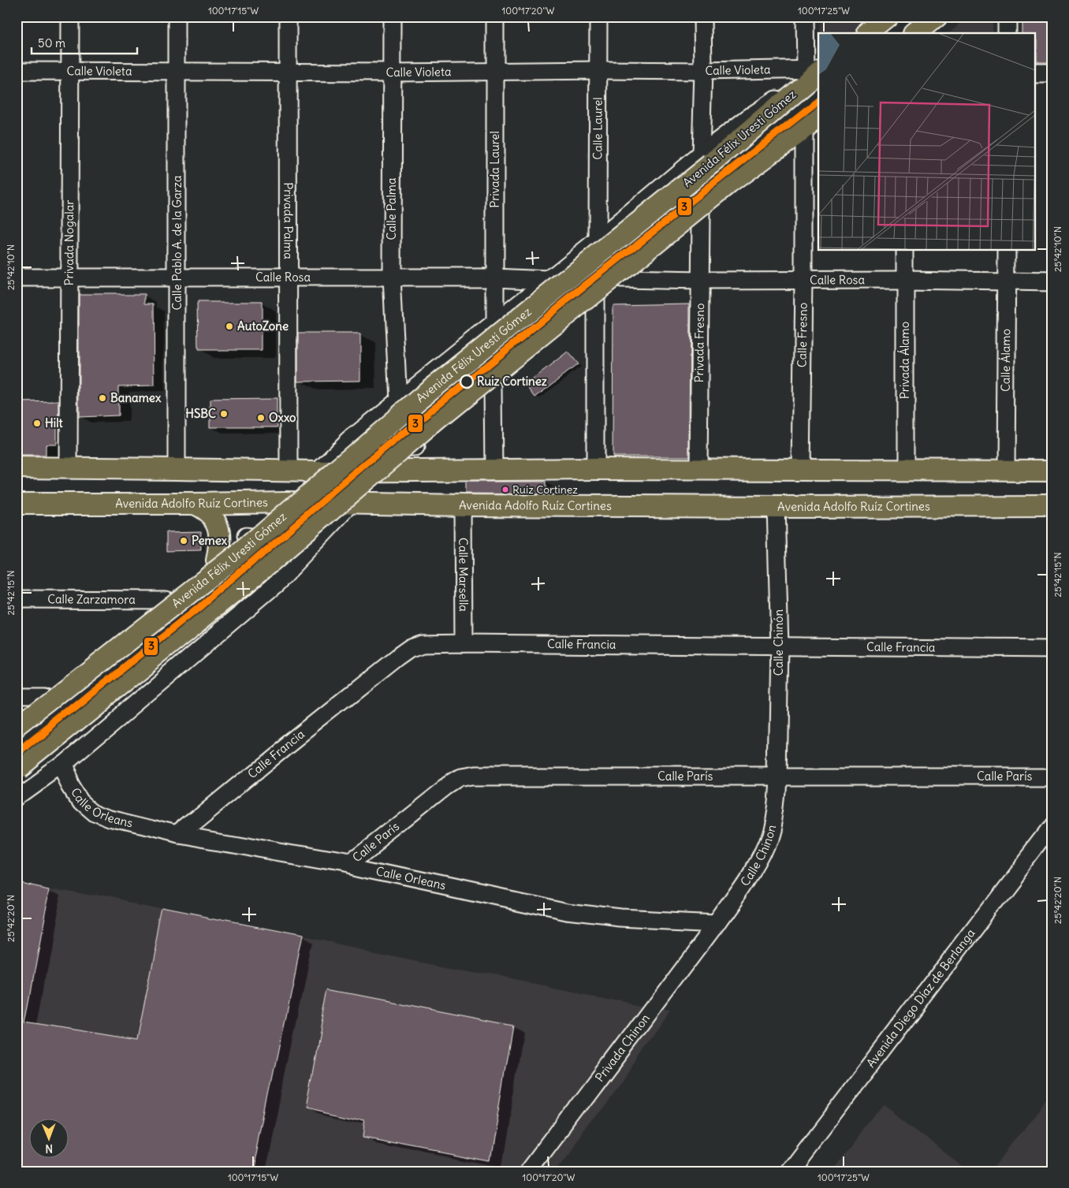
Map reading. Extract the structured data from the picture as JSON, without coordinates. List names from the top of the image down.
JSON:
{
  "streets": {
    "main road": ["Avenida Félix Uresti Gómez", "Avenida Adolfo Ruíz Cortines"],
    "street": [
      "Calle Violeta",
      "Calle Laurel",
      "Privada Laurel",
      "Calle Palma",
      "Privada Palma",
      "Privada Nogalar",
      "Calle Pablo A. de la Garza",
      "Calle Rosa",
      "Calle Fresno",
      "Privada Fresno",
      "Privada Álamo",
      "Calle Álamo",
      "Calle Marsella",
      "Calle Zarzamora",
      "Calle Chinón",
      "Calle Francia",
      "Calle París",
      "Calle Orleans",
      "Calle Chinon",
      "Avenida Diego Díaz de Berlanga",
      "Privada Chinon"
    ]
  },
  "crossings": [
    ["Calle Violeta", "Calle Laurel"],
    ["Calle Violeta", "Avenida Félix Uresti Gómez"],
    ["Calle Violeta", "Privada Laurel"],
    ["Calle Violeta", "Calle Palma"],
    ["Calle Violeta", "Privada Palma"],
    ["Calle Violeta", "Privada Nogalar"],
    ["Calle Violeta", "Calle Pablo A. de la Garza"],
    ["Privada Laurel", "Calle Rosa"],
    ["Calle Palma", "Calle Rosa"],
    ["Privada Palma", "Calle Rosa"],
    ["Privada Nogalar", "Calle Rosa"],
    ["Calle Pablo A. de la Garza", "Calle Rosa"],
    ["Calle Rosa", "Calle Fresno"],
    ["Calle Rosa", "Privada Fresno"],
    ["Calle Rosa", "Privada Álamo"],
    ["Calle Rosa", "Calle Álamo"],
    ["Avenida Adolfo Ruíz Cortines", "Calle Marsella"],
    ["Avenida Adolfo Ruíz Cortines", "Calle Chinón"],
    ["Calle Marsella", "Calle Francia"],
    ["Calle Chinón", "Calle Francia"],
    ["Calle Chinón", "Calle París"],
    ["Calle Chinón", "Calle Chinon"],
    ["Calle Francia", "Calle Orleans"],
    ["Calle París", "Calle Orleans"],
    ["Calle París", "Calle Chinon"],
    ["Calle Orleans", "Calle Chinon"],
    ["Calle Orleans", "Privada Chinon"],
    ["Calle Chinon", "Privada Chinon"]
  ],
  "places": [
    "AutoZone",
    "Ruiz Cortinez",
    "Banamex",
    "HSBC",
    "Oxxo",
    "Hilt",
    "Ruíz Cortinez",
    "Pemex"
  ],
  "lines": ["transit line 3"],
  "scale_bar": "50 m",
  "north": "bottom",
  "coordinates": [
    "100°17'15\"W",
    "100°17'20\"W",
    "100°17'25\"W",
    "25°42'10\"N",
    "25°42'15\"N",
    "25°42'20\"N"
  ]
}
